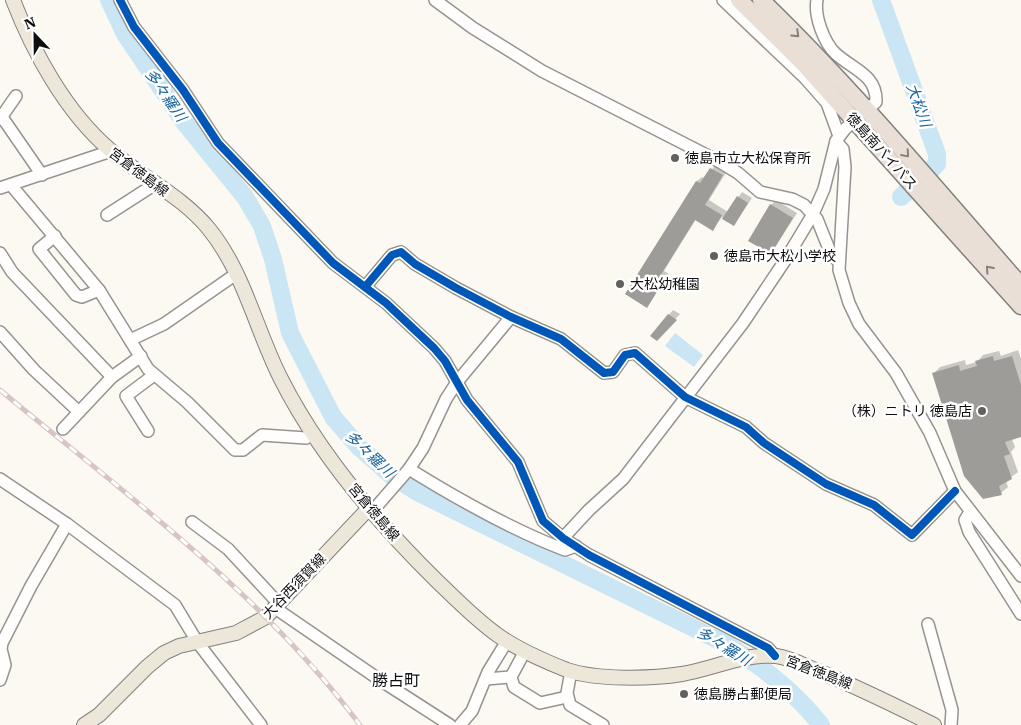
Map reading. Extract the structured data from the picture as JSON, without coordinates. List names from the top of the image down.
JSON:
{
  "streets": {
    "highway": ["徳島南バイパス"],
    "main road": ["宮倉徳島線", "大谷西須賀線"]
  },
  "crossings": [
    ["宮倉徳島線", "大谷西須賀線"]
  ],
  "districts": ["勝占町"],
  "water": ["多々羅川", "大松川"],
  "places": [
    "徳島市立大松保育所",
    "徳島市大松小学校",
    "大松幼稚園",
    "（株）ニトリ 徳島店",
    "徳島勝占郵便局"
  ],
  "north": "top"
}
